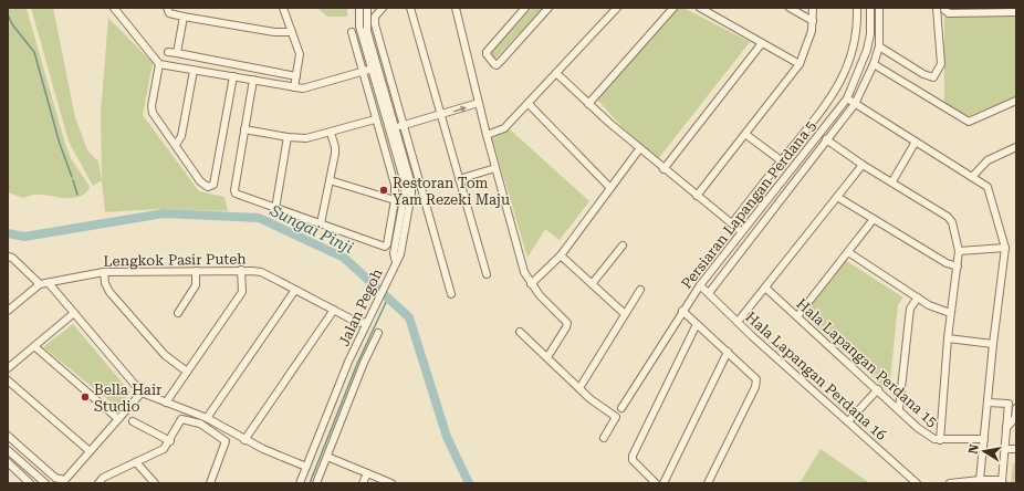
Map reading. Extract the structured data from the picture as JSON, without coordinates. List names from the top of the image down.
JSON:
{
  "streets": {
    "street": [
      "Persiaran Lapangan Perdana 5",
      "Lengkok Pasir Puteh",
      "Jalan Pegoh",
      "Hala Lapangan Perdana 15",
      "Hala Lapangan Perdana 16"
    ]
  },
  "crossings": [
    ["Persiaran Lapangan Perdana 5", "Hala Lapangan Perdana 16"]
  ],
  "water": ["Sungai Pinji"],
  "places": ["Restoran Tom Yam Rezeki Maju", "Bella Hair Studio"],
  "north": "left"
}
